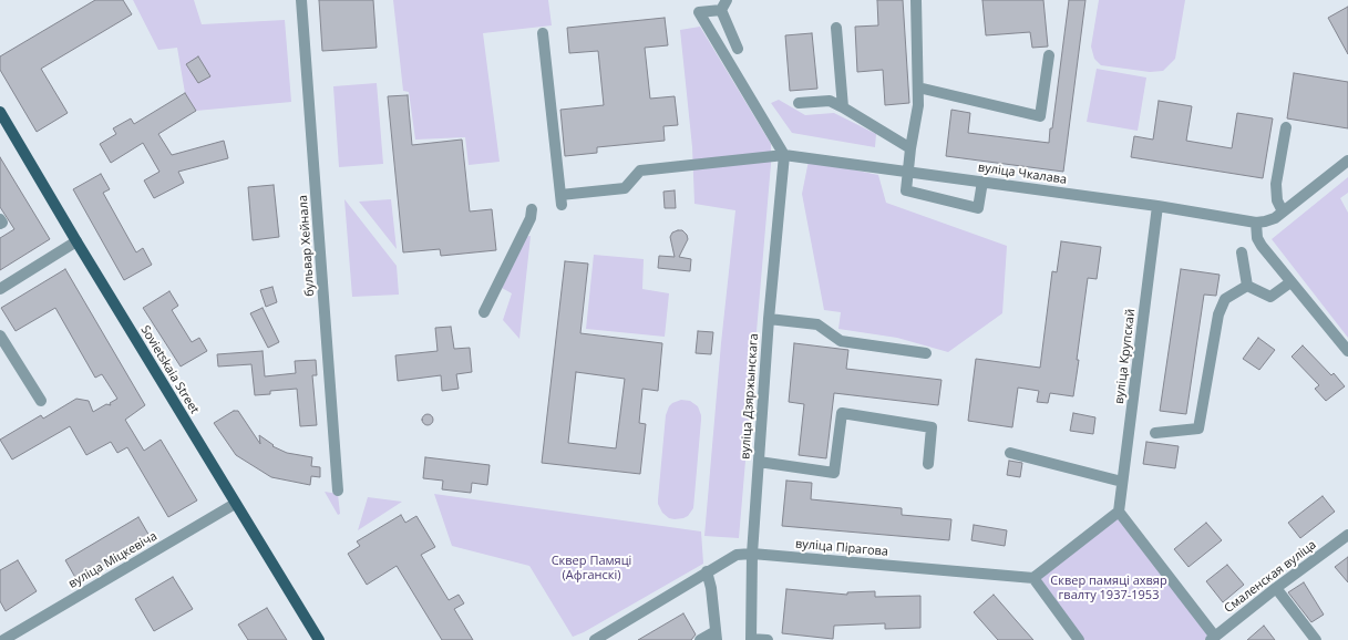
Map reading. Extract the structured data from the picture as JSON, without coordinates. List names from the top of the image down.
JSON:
{
  "streets": {
    "main road": ["Sovietskaia Street"],
    "street": [
      "вуліца Чкалава",
      "бульвар Хейнала",
      "вуліца Крупскай",
      "вуліца Дзяржынскага",
      "вуліца Пірагова",
      "вуліца Міцкевіча",
      "Смаленская вуліца"
    ]
  },
  "crossings": [
    ["вуліца Чкалава", "вуліца Крупскай"],
    ["вуліца Чкалава", "вуліца Дзяржынскага"],
    ["Sovietskaia Street", "вуліца Міцкевіча"],
    ["вуліца Дзяржынскага", "вуліца Пірагова"]
  ],
  "parks": ["Сквер Памяці (Афганскі)", "Сквер памяці ахвяр гвалту 1937-1953"]
}
